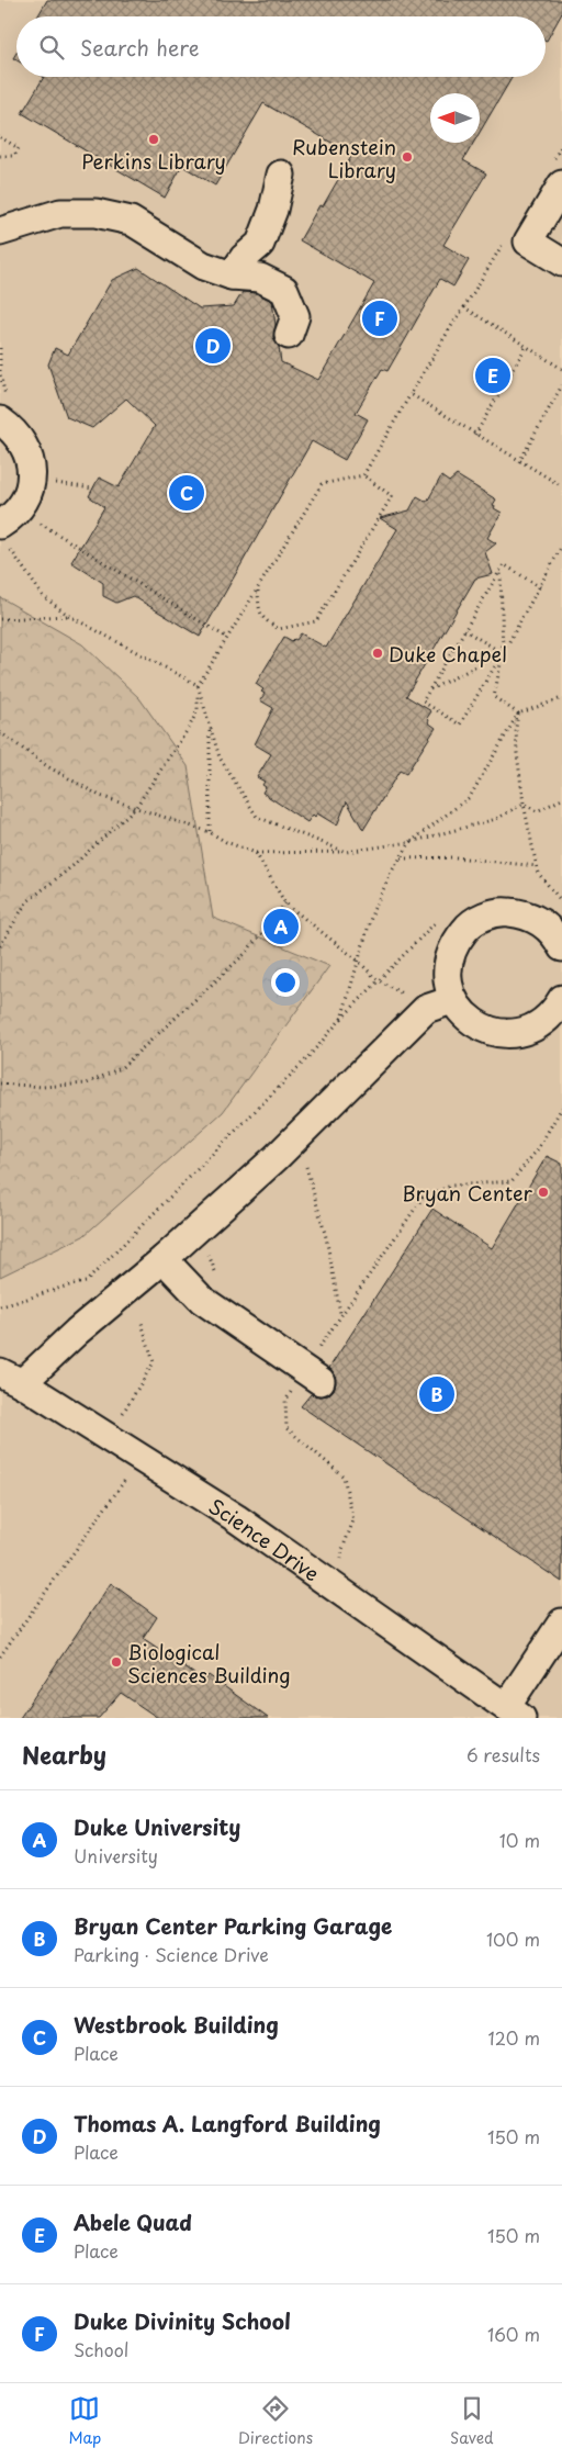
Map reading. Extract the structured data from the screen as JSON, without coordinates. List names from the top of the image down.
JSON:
{
  "streets": {
    "street": ["Science Drive"]
  },
  "places": [
    "Perkins Library",
    "Rubenstein Library",
    "Duke Chapel",
    "Bryan Center",
    "Biological Sciences Building"
  ],
  "north": "left",
  "page": {
    "search": "Search here",
    "pins": [
      "F",
      "D",
      "E",
      "C",
      "A",
      "B"
    ],
    "heading": ["Nearby", "6 results"],
    "list": [
      {
        "mark": "A",
        "name": "Duke University",
        "note": "University",
        "value": "10 m"
      },
      {
        "mark": "B",
        "name": "Bryan Center Parking Garage",
        "note": "Parking · Science Drive",
        "value": "100 m"
      },
      {
        "mark": "C",
        "name": "Westbrook Building",
        "note": "Place",
        "value": "120 m"
      },
      {
        "mark": "D",
        "name": "Thomas A. Langford Building",
        "note": "Place",
        "value": "150 m"
      },
      {
        "mark": "E",
        "name": "Abele Quad",
        "note": "Place",
        "value": "150 m"
      },
      {
        "mark": "F",
        "name": "Duke Divinity School",
        "note": "School",
        "value": "160 m"
      }
    ],
    "nav": ["Map", "Directions", "Saved"]
  }
}
